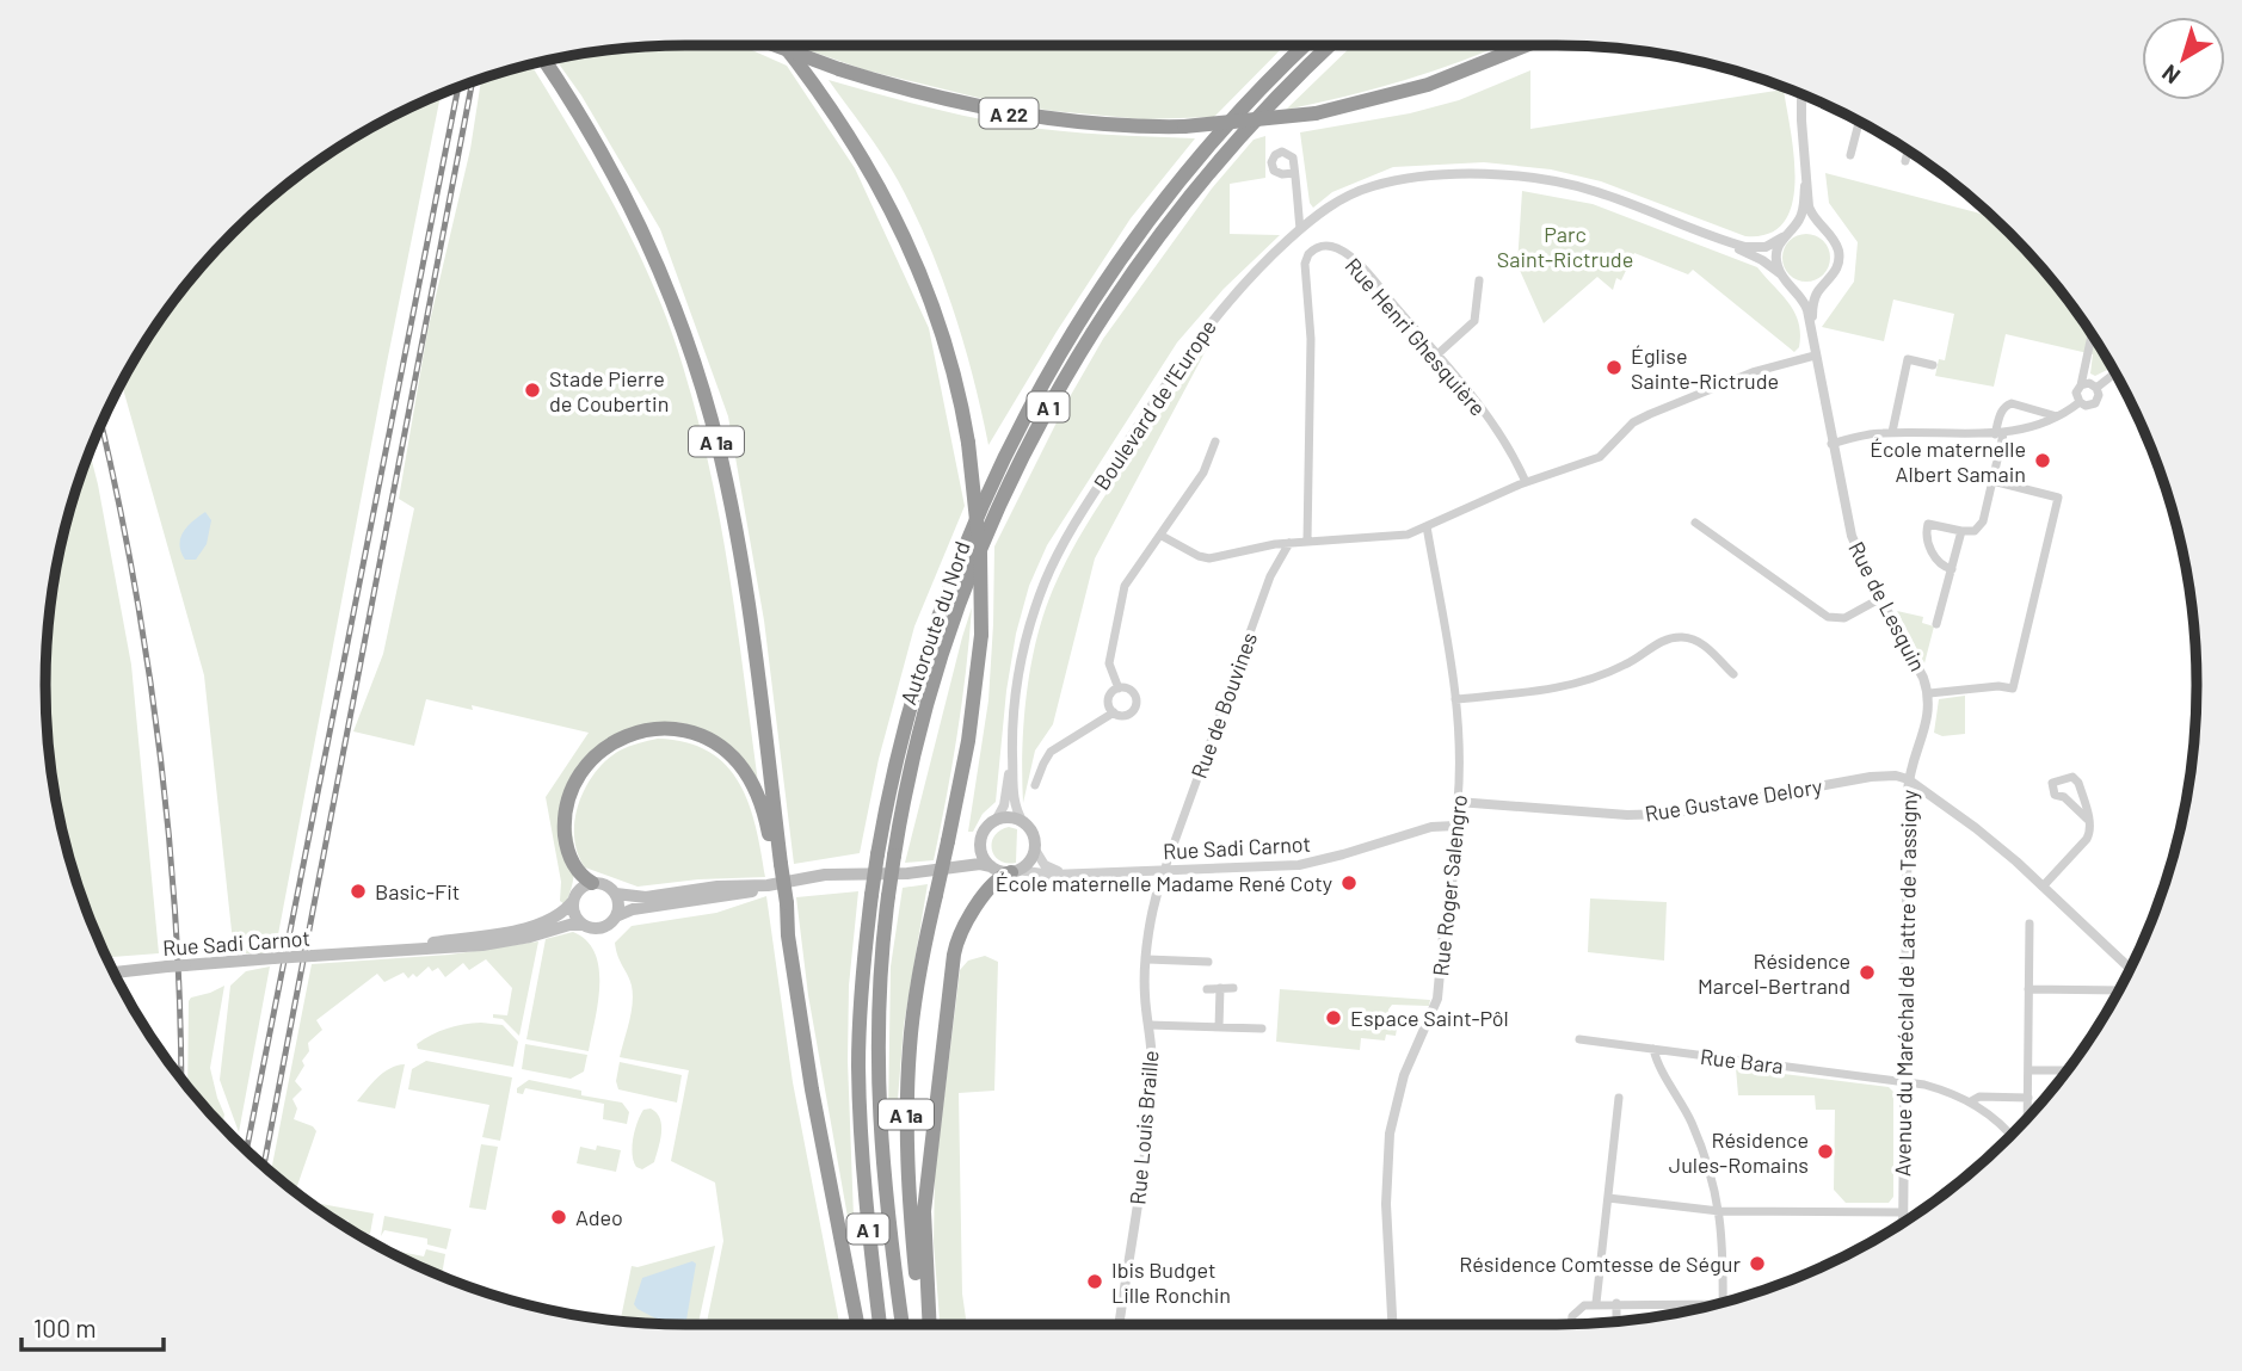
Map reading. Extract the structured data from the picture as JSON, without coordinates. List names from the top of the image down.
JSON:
{
  "streets": {
    "highway": [
      "A 22",
      "A 1",
      "A 1a",
      "Autoroute du Nord"
    ],
    "main road": ["Rue Sadi Carnot"],
    "street": [
      "Rue Henri Ghesquière",
      "Boulevard de l'Europe",
      "Rue de Lesquin",
      "Rue de Bouvines",
      "Rue Gustave Delory",
      "Rue Roger Salengro",
      "Avenue du Maréchal de Lattre de Tassigny",
      "Rue Bara",
      "Rue Louis Braille"
    ]
  },
  "crossings": [
    ["Boulevard de l'Europe", "Rue Sadi Carnot"],
    ["Rue de Lesquin", "Rue Gustave Delory"],
    ["Rue de Lesquin", "Avenue du Maréchal de Lattre de Tassigny"],
    ["Rue de Bouvines", "Rue Sadi Carnot"],
    ["Rue de Bouvines", "Rue Louis Braille"],
    ["Rue Gustave Delory", "Rue Roger Salengro"],
    ["Rue Gustave Delory", "Avenue du Maréchal de Lattre de Tassigny"],
    ["Rue Sadi Carnot", "Rue Roger Salengro"],
    ["Rue Sadi Carnot", "Rue Louis Braille"],
    ["Avenue du Maréchal de Lattre de Tassigny", "Rue Bara"]
  ],
  "parks": ["Parc Saint-Rictrude"],
  "places": [
    "Église Sainte-Rictrude",
    "Stade Pierre de Coubertin",
    "École maternelle Albert Samain",
    "École maternelle Madame René Coty",
    "Basic-Fit",
    "Résidence Marcel-Bertrand",
    "Espace Saint-Pôl",
    "Résidence Jules-Romains",
    "Adeo",
    "Résidence Comtesse de Ségur",
    "Ibis Budget Lille Ronchin"
  ],
  "scale_bar": "100 m",
  "north": "bottom left"
}
